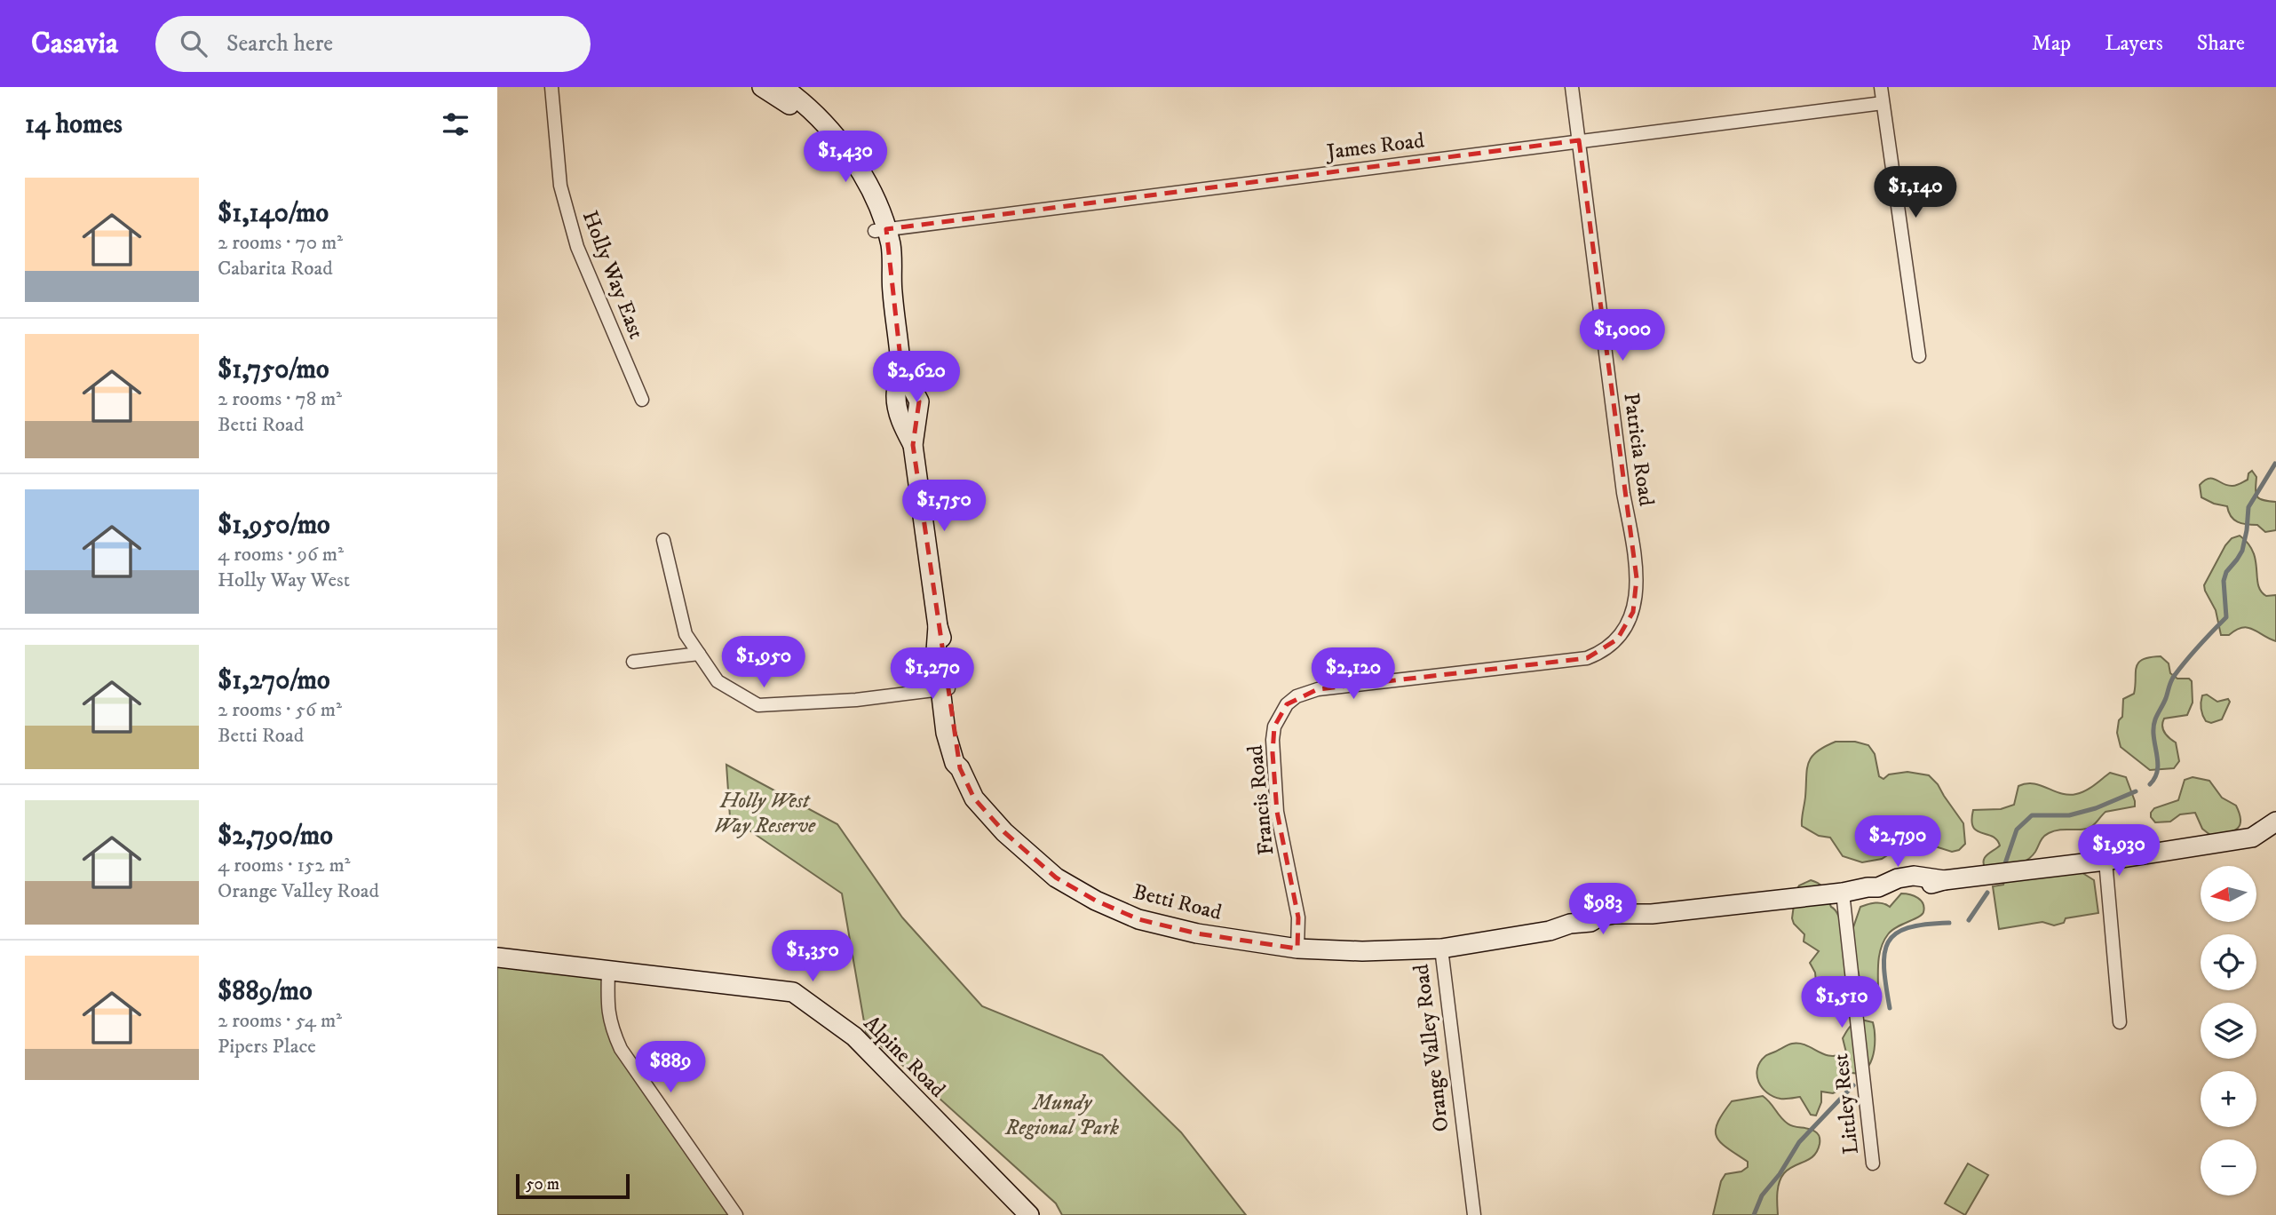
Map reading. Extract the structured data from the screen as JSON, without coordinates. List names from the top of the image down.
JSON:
{
  "streets": {
    "street": [
      "James Road",
      "Holly Way East",
      "Patricia Road",
      "Francis Road",
      "Betti Road",
      "Orange Valley Road",
      "Alpine Road",
      "Littley Rest"
    ]
  },
  "crossings": [
    ["James Road", "Patricia Road"],
    ["James Road", "Betti Road"],
    ["Patricia Road", "Francis Road"],
    ["Francis Road", "Betti Road"],
    ["Betti Road", "Orange Valley Road"],
    ["Orange Valley Road", "Littley Rest"]
  ],
  "parks": ["Holly West Way Reserve", "Mundy Regional Park"],
  "scale_bar": "50 m",
  "north": "left",
  "page": {
    "header": "Casavia",
    "search": "Search here",
    "nav": ["Map", "Layers", "Share"],
    "heading": "14 homes",
    "price": [
      "$1,430",
      "$1,140",
      "$1,000",
      "$2,620",
      "$1,750",
      "$1,950",
      "$1,270",
      "$2,120",
      "$2,790",
      "$1,930",
      "$983",
      "$1,350",
      "$1,510",
      "$889"
    ],
    "list": [
      {
        "name": "$1,140/mo",
        "note": "2 rooms · 70 m² · Cabarita Road"
      },
      {
        "name": "$1,750/mo",
        "note": "2 rooms · 78 m² · Betti Road"
      },
      {
        "name": "$1,950/mo",
        "note": "4 rooms · 96 m² · Holly Way West"
      },
      {
        "name": "$1,270/mo",
        "note": "2 rooms · 56 m² · Betti Road"
      },
      {
        "name": "$2,790/mo",
        "note": "4 rooms · 152 m² · Orange Valley Road"
      },
      {
        "name": "$889/mo",
        "note": "2 rooms · 54 m² · Pipers Place"
      }
    ],
    "map_buttons": ["+", "−"],
    "scale": "50 m"
  }
}
